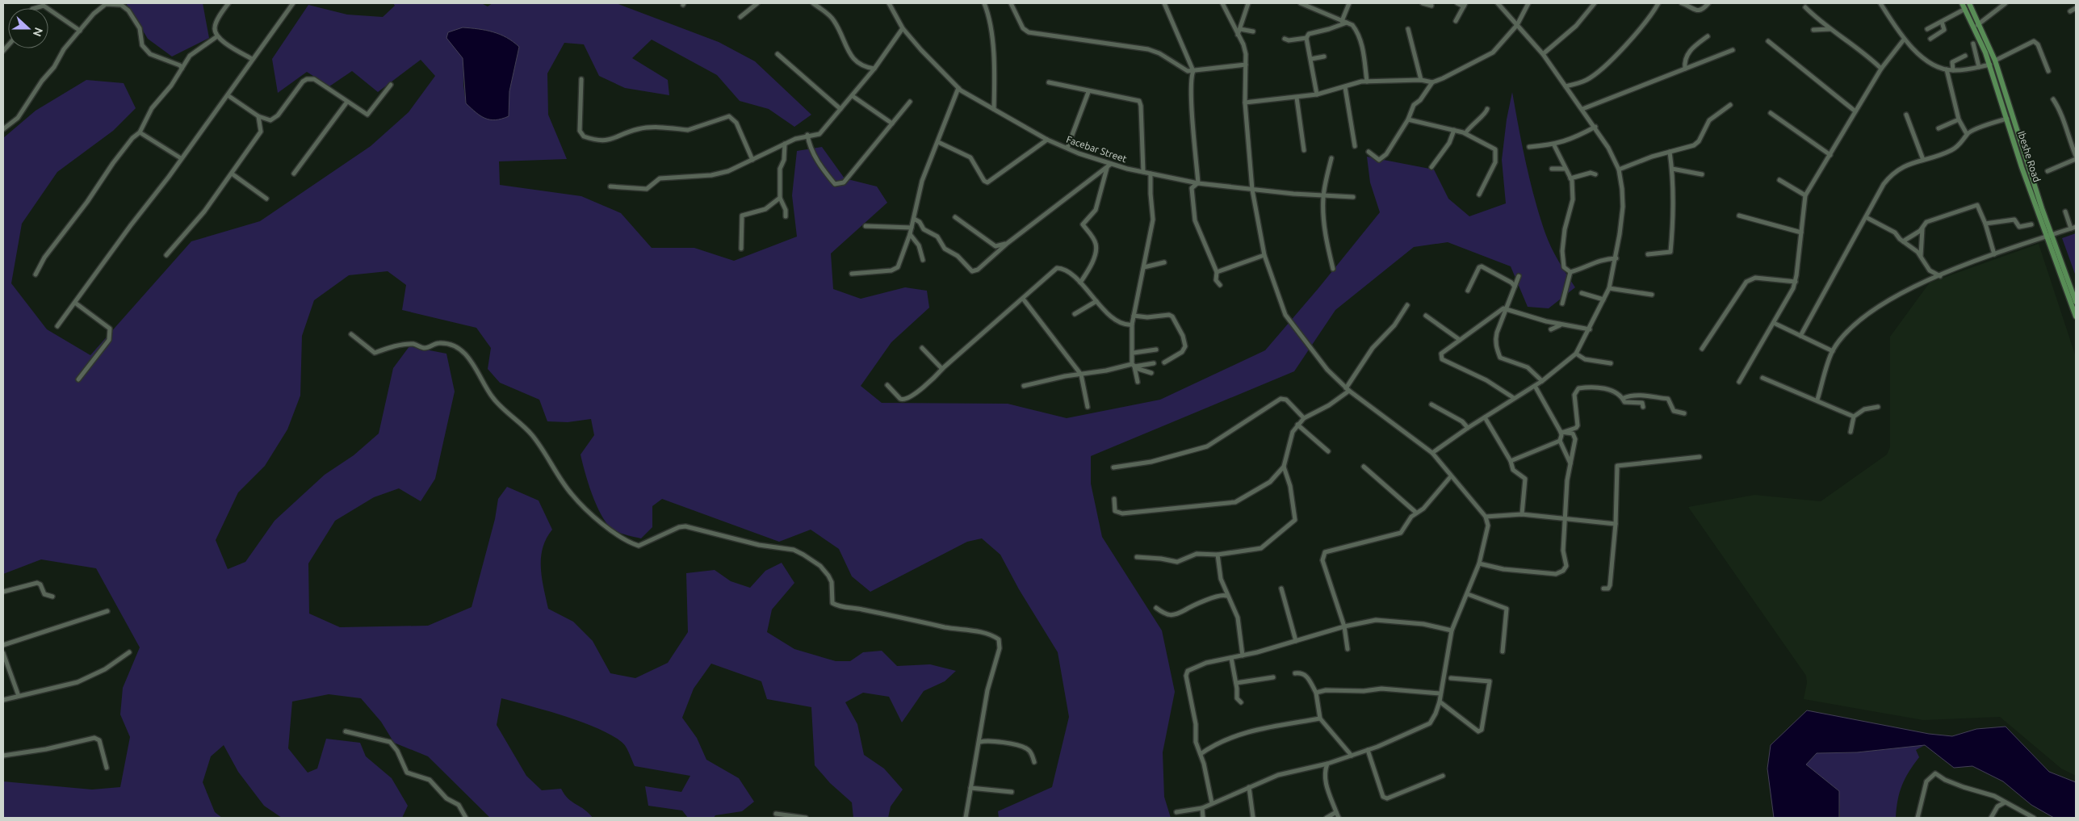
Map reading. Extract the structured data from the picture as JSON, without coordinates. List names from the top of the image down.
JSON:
{
  "streets": {
    "main road": ["Ibeshe Road"],
    "street": ["Facebar Street"]
  },
  "north": "right"
}
